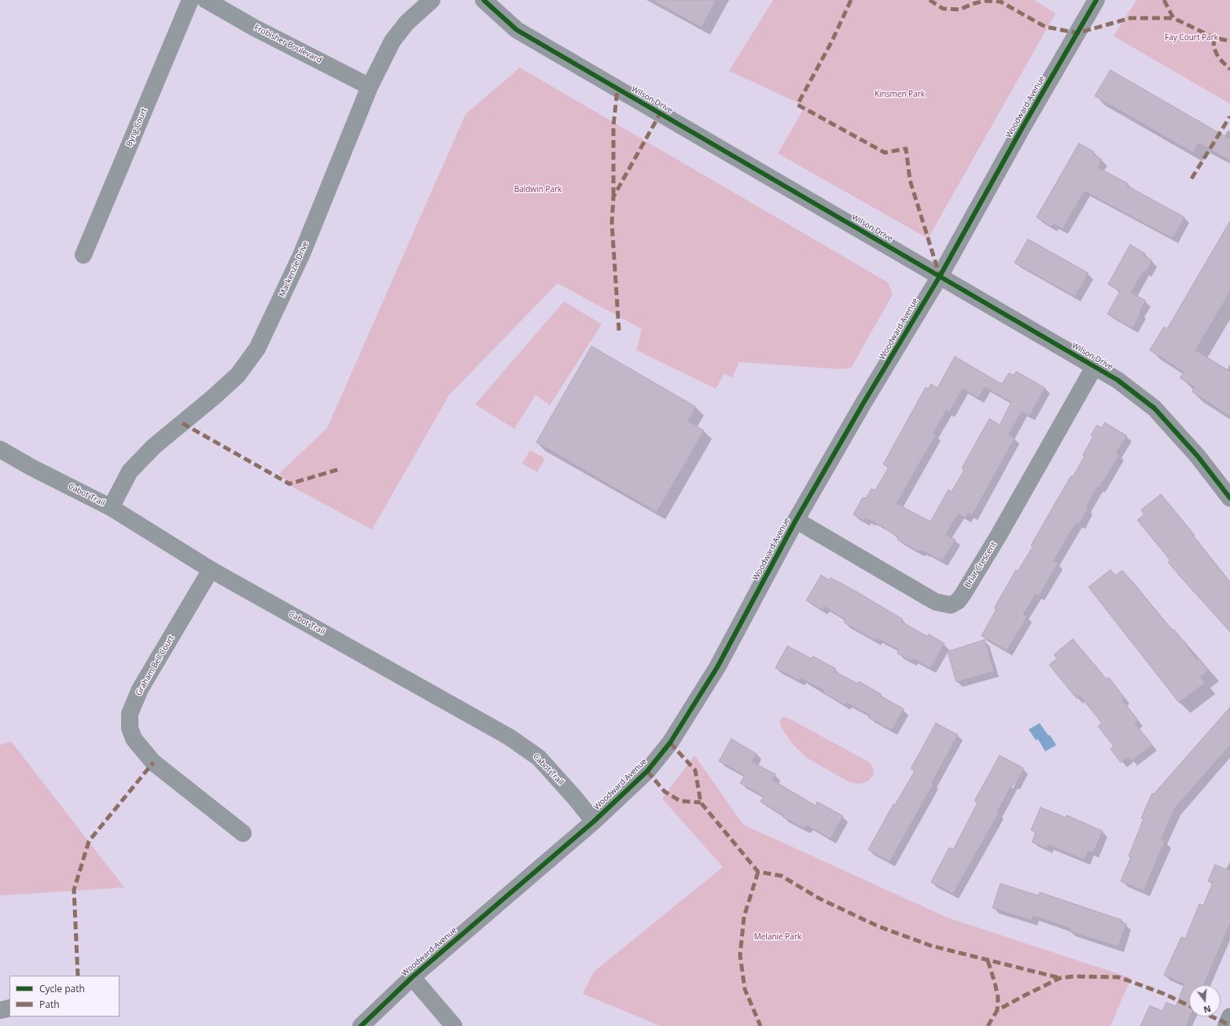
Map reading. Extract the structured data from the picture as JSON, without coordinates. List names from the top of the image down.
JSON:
{
  "streets": {
    "street": [
      "Frobisher Boulevard",
      "Wilson Drive",
      "Woodward Avenue",
      "Byng Court",
      "Mackenzie Drive",
      "Cabot Trail",
      "Briar Crescent",
      "Graham Bell Court"
    ]
  },
  "crossings": [
    ["Frobisher Boulevard", "Mackenzie Drive"],
    ["Wilson Drive", "Woodward Avenue"],
    ["Wilson Drive", "Briar Crescent"],
    ["Woodward Avenue", "Cabot Trail"],
    ["Woodward Avenue", "Briar Crescent"],
    ["Mackenzie Drive", "Cabot Trail"],
    ["Cabot Trail", "Graham Bell Court"]
  ],
  "parks": [
    "Fay Court Park",
    "Kinsmen Park",
    "Baldwin Park",
    "Melanie Park"
  ],
  "legend": ["Cycle path", "Path"],
  "north": "bottom"
}
